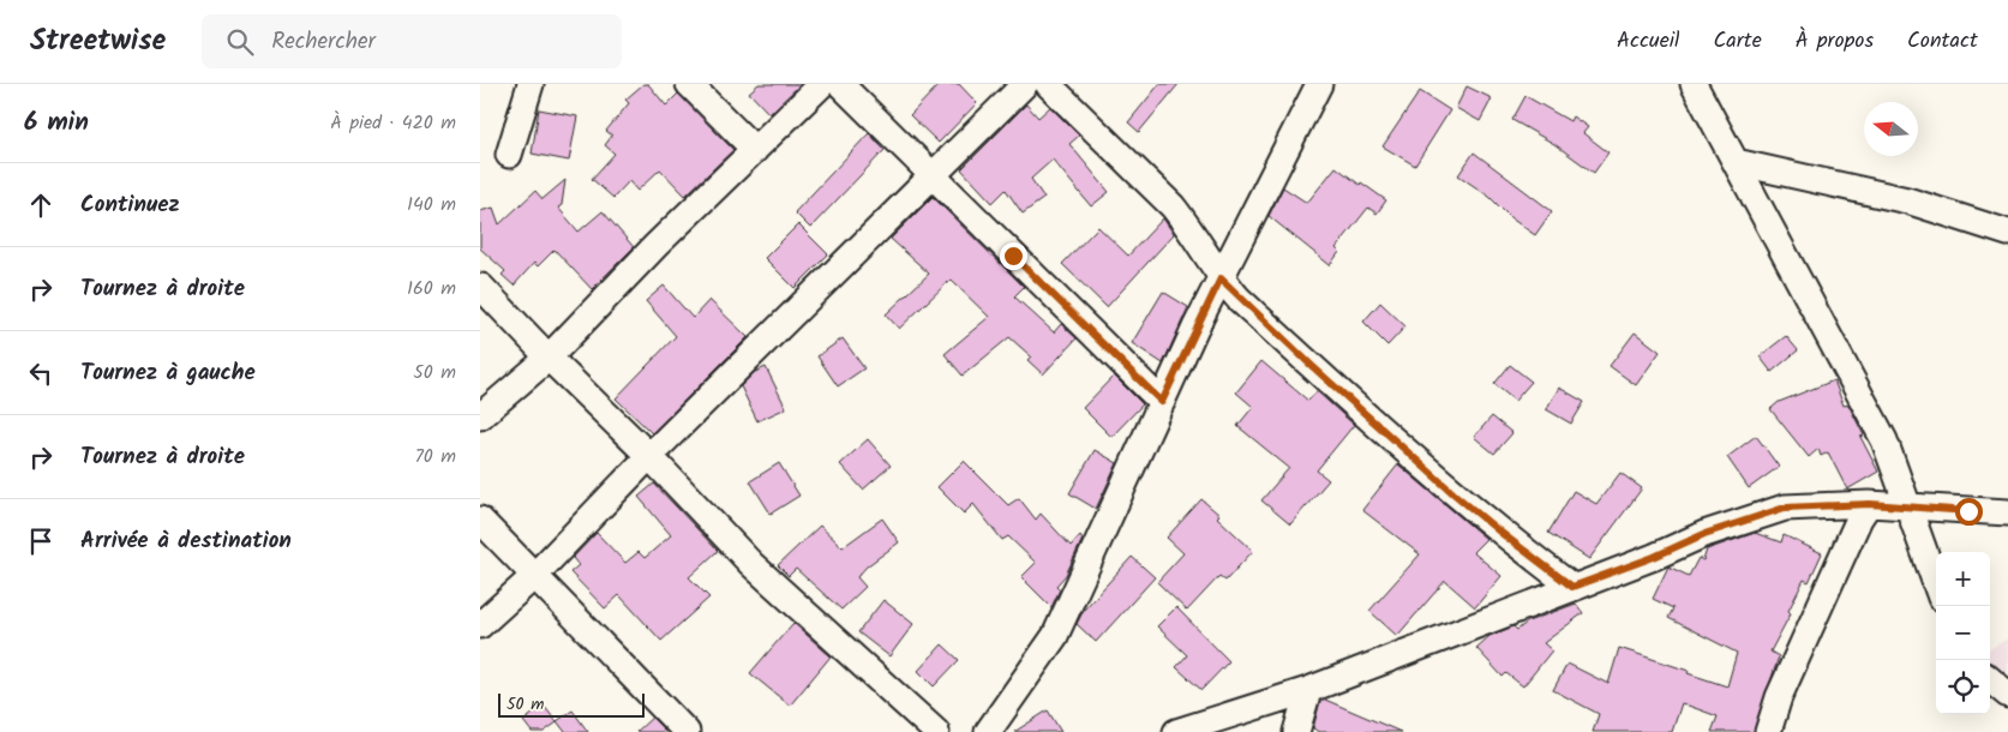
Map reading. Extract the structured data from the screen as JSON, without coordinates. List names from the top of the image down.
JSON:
{
  "scale_bar": "50 m",
  "north": "left",
  "page": {
    "header": "Streetwise",
    "search": "Rechercher",
    "nav": [
      "Accueil",
      "Carte",
      "À propos",
      "Contact"
    ],
    "heading": ["6 min", "À pied · 420 m"],
    "list": [
      ["Continuez", "140 m"],
      ["Tournez à droite", "160 m"],
      ["Tournez à gauche", "50 m"],
      ["Tournez à droite", "70 m"],
      "Arrivée à destination"
    ],
    "map_buttons": ["+", "−"],
    "scale": "50 m"
  }
}
